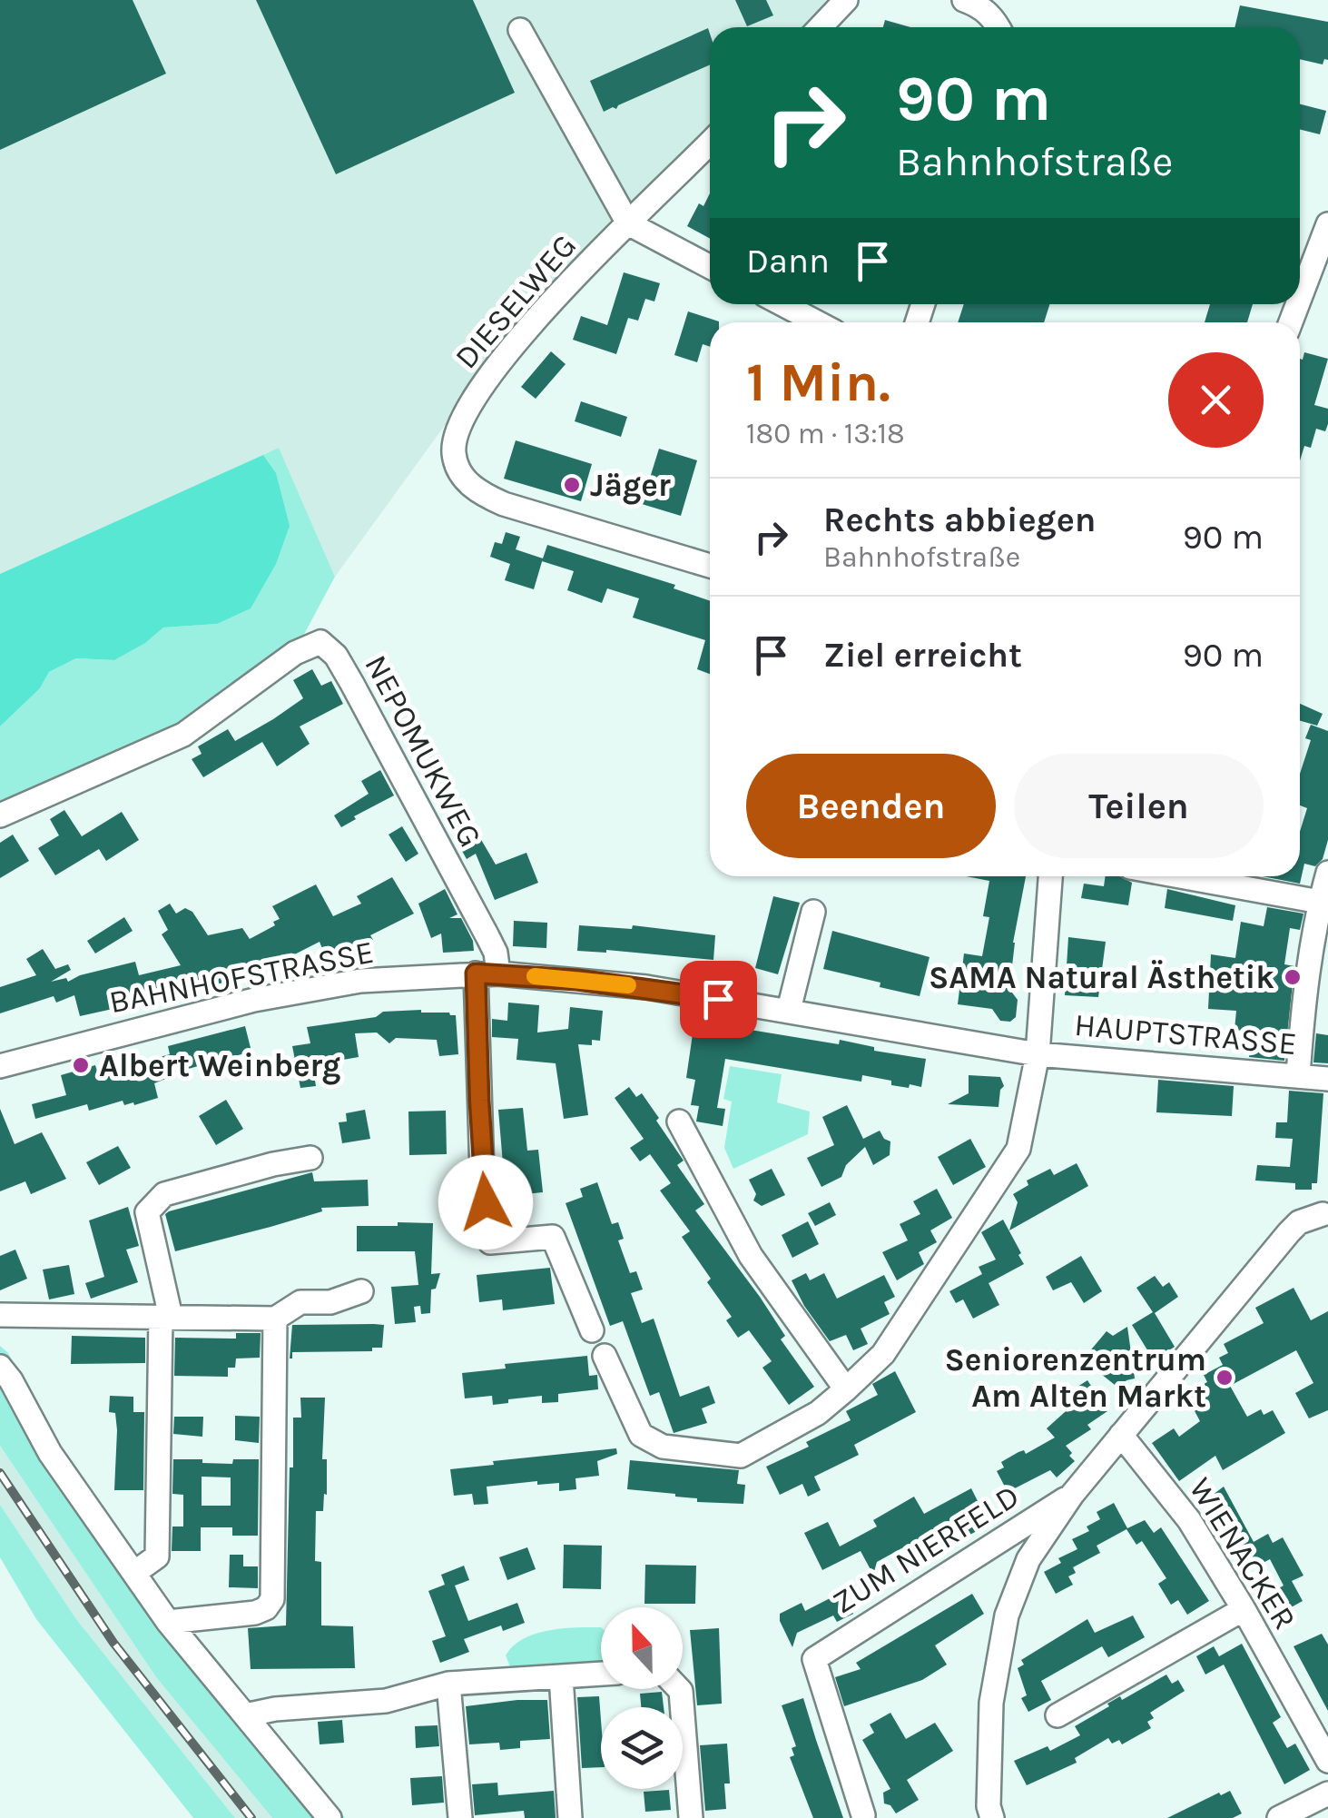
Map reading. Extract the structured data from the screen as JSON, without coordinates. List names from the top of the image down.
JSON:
{
  "streets": {
    "street": [
      "DIESELWEG",
      "NEPOMUKWEG",
      "BAHNHOFSTRASSE",
      "HAUPTSTRASSE",
      "ZUM NIERFELD",
      "WIENACKER"
    ]
  },
  "crossings": [
    ["NEPOMUKWEG", "BAHNHOFSTRASSE"],
    ["BAHNHOFSTRASSE", "HAUPTSTRASSE"],
    ["ZUM NIERFELD", "WIENACKER"]
  ],
  "places": [
    "Jäger",
    "SAMA Natural Ästhetik",
    "Albert Weinberg",
    "Seniorenzentrum Am Alten Markt"
  ],
  "north": "top",
  "page": {
    "turn": ["90 m", "Bahnhofstraße"],
    "then": "Dann",
    "heading": ["1 Min.", "180 m · 13:18"],
    "list": [
      {
        "name": "Rechts abbiegen",
        "note": "Bahnhofstraße",
        "value": "90 m"
      },
      {
        "name": "Ziel erreicht",
        "value": "90 m"
      }
    ],
    "buttons": ["Beenden", "Teilen"]
  }
}
